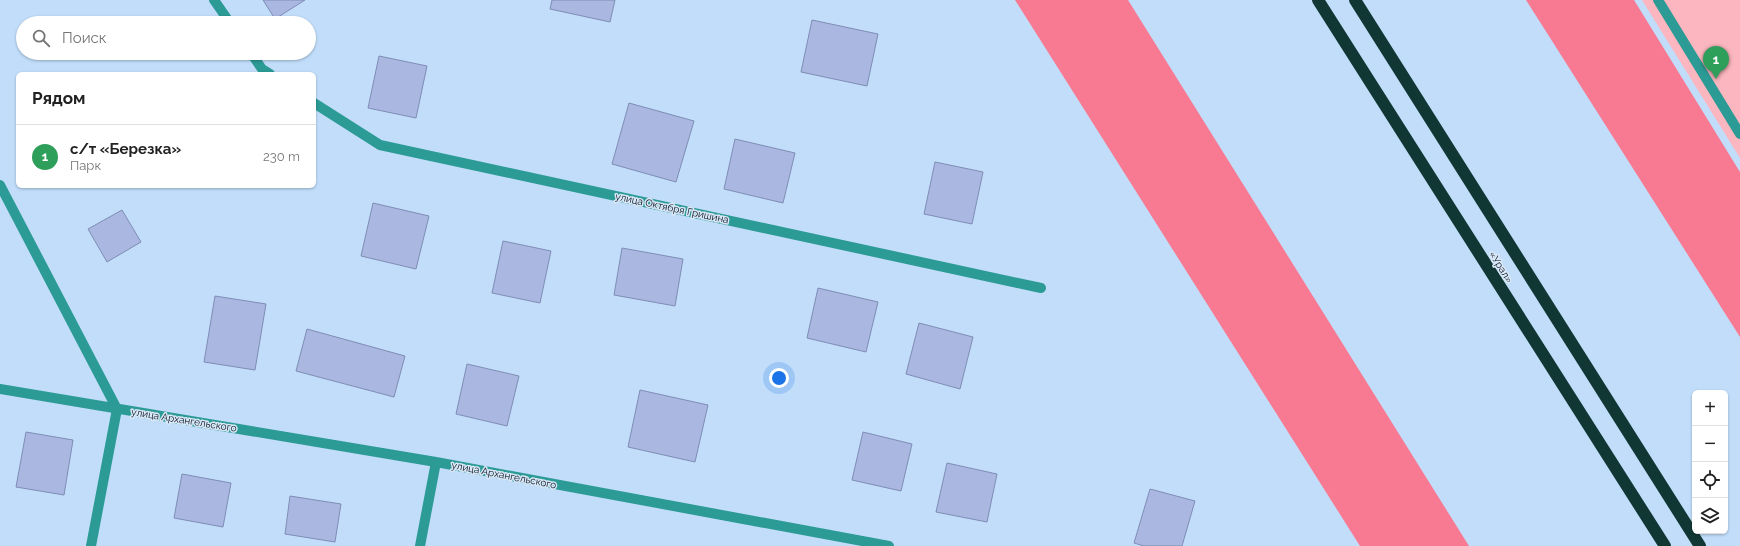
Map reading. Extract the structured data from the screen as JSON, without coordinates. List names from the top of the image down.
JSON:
{
  "streets": {
    "highway": ["«Урал»"],
    "street": ["улица Октября Гришина", "улица Архангельского"]
  },
  "page": {
    "search": "Поиск",
    "pins": "1",
    "heading": "Рядом",
    "list": [
      {
        "mark": "1",
        "name": "с/т «Березка»",
        "note": "Парк",
        "value": "230 m"
      }
    ],
    "map_buttons": ["+", "−"]
  }
}
